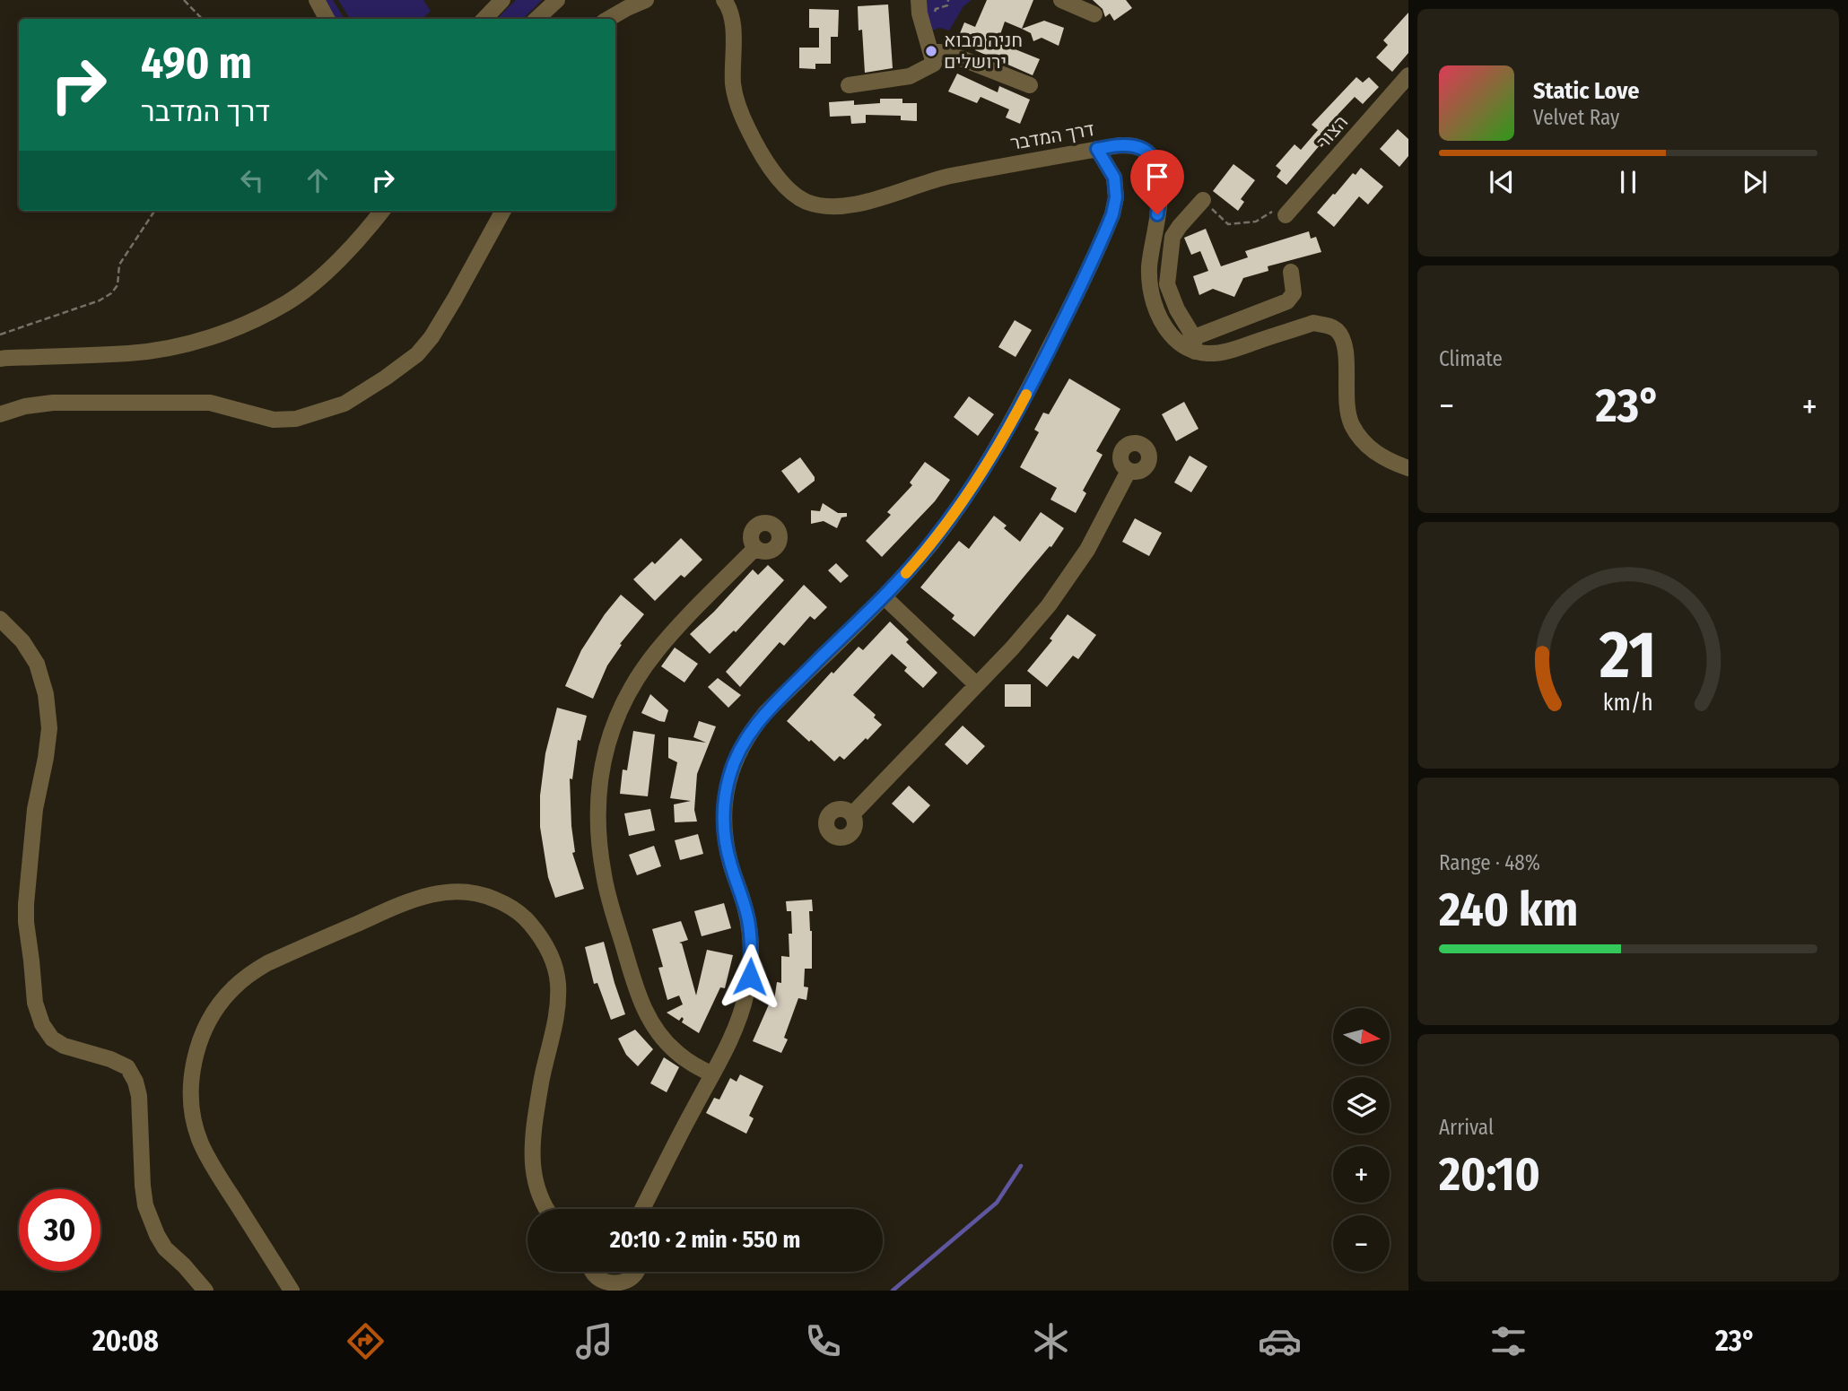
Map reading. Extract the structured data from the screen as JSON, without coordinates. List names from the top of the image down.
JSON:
{
  "streets": {
    "street": ["הצור", "דרך המדבר"]
  },
  "places": ["חניה מבוא ירושלים"],
  "north": "right",
  "page": {
    "turn": ["490 m", "דרך המדבר"],
    "song": ["Static Love", "Velvet Ray"],
    "tile": [
      "Climate",
      ["Range · 48%", "240 km"],
      ["Arrival", "20:10"]
    ],
    "heat": ["−", "23°", "+"],
    "map_buttons": ["+", "−"],
    "limit": "30",
    "trip": "20:10 · 2 min · 550 m",
    "tabs": ["20:08", "23°"],
    "gauge": ["21", "km/h"]
  }
}
